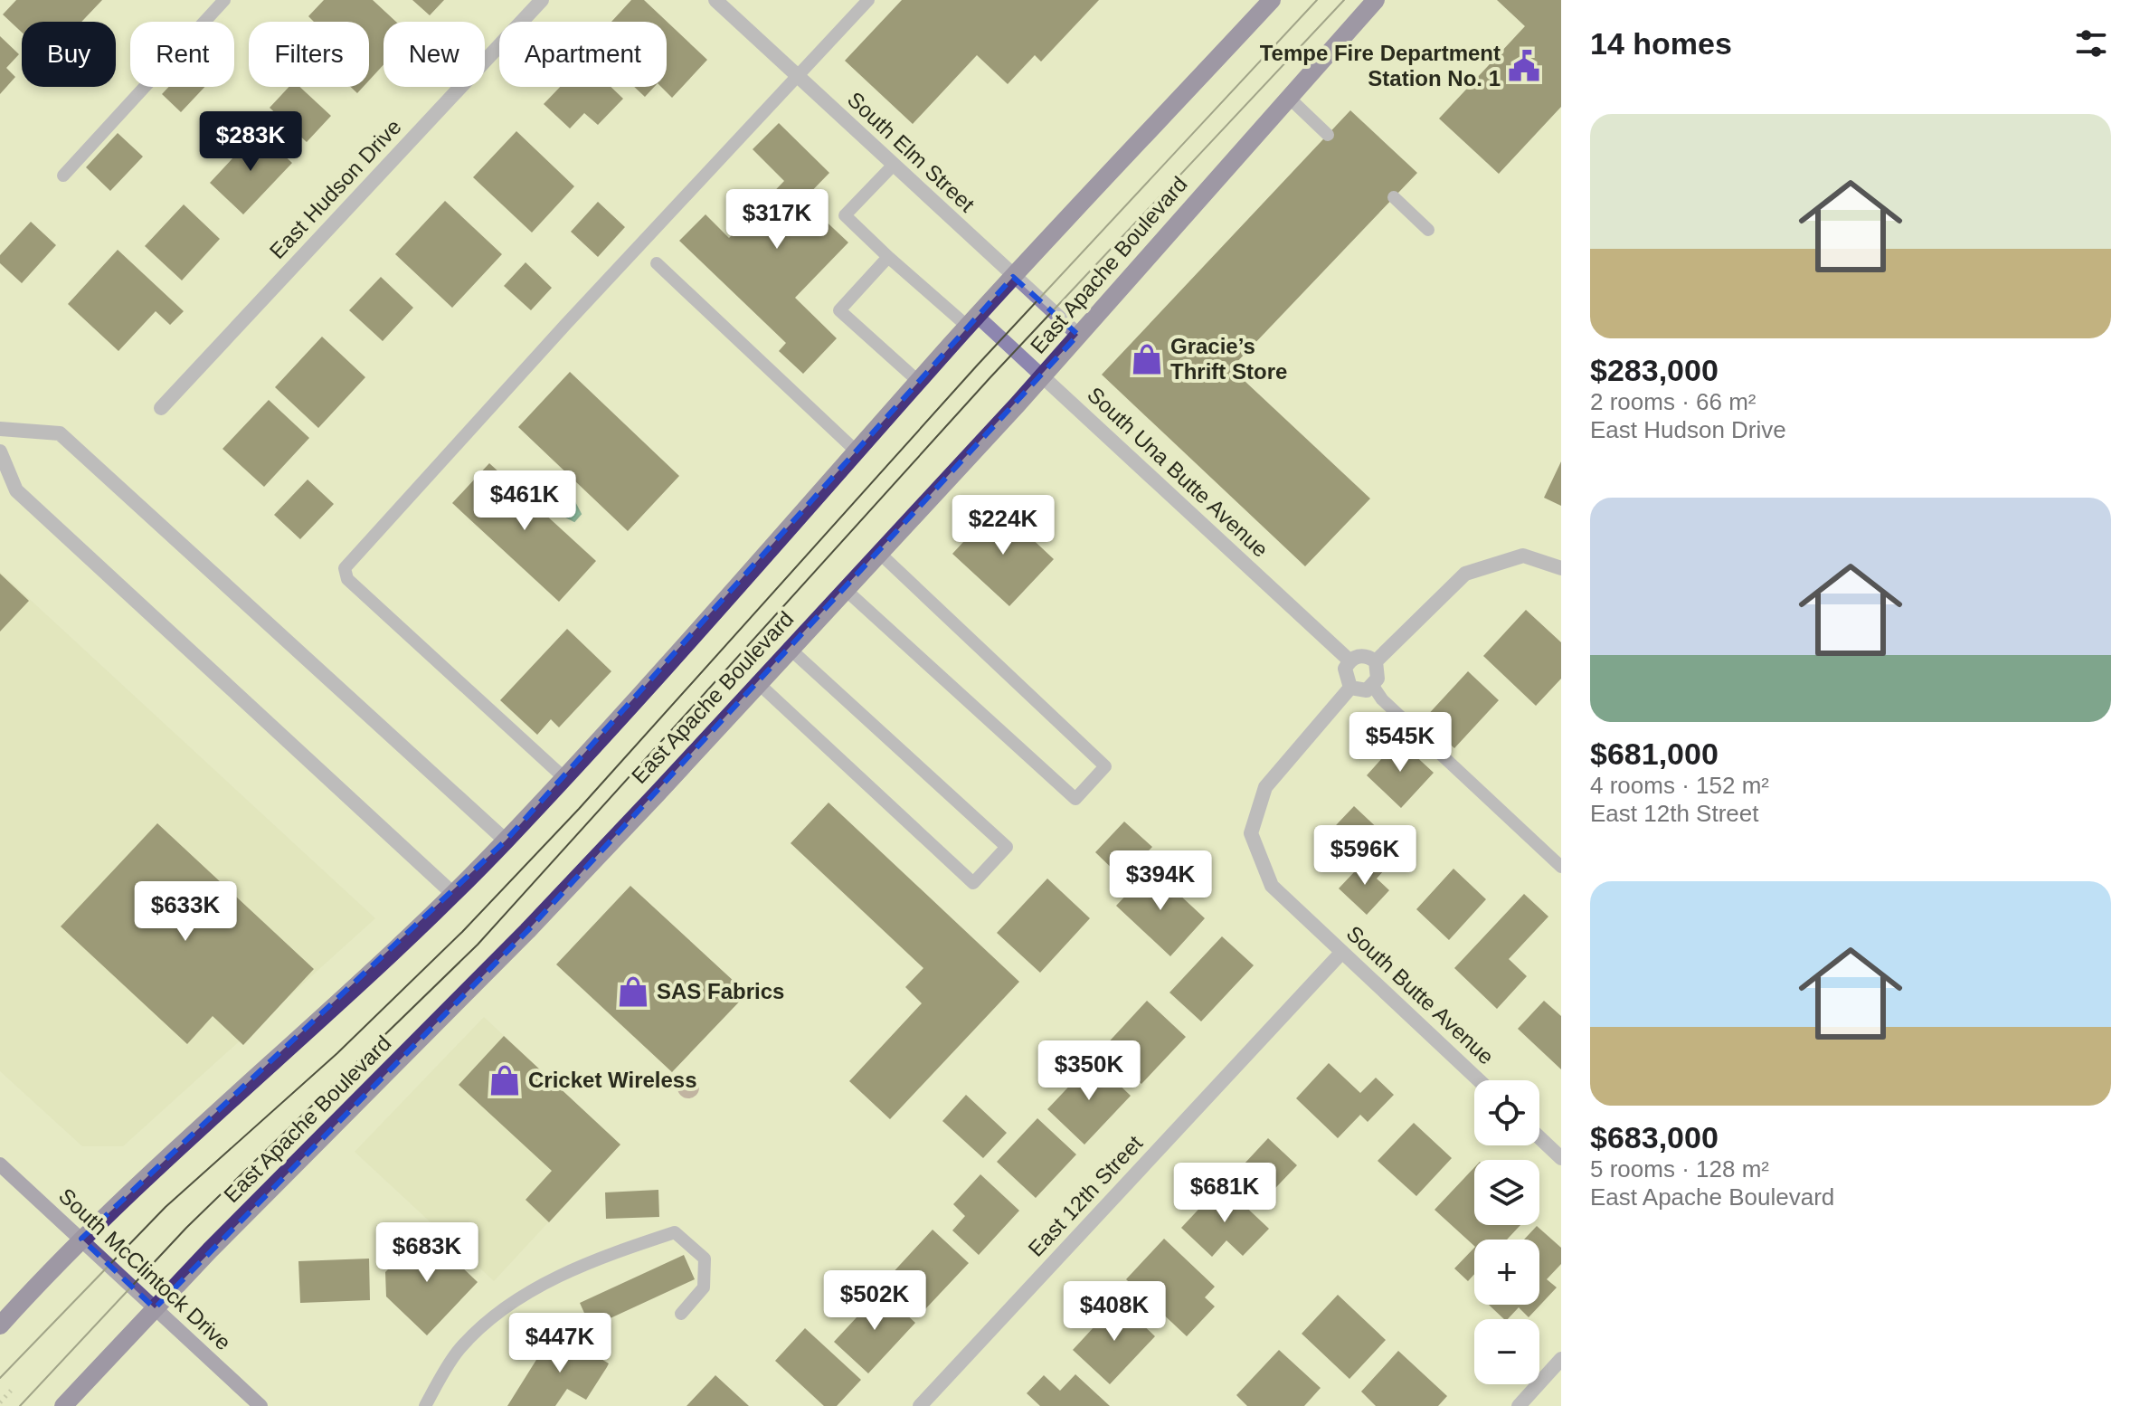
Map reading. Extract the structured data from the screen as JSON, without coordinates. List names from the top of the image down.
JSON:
{
  "streets": {
    "main road": ["East Apache Boulevard", "South McClintock Drive"],
    "street": [
      "South Elm Street",
      "East Hudson Drive",
      "South Una Butte Avenue",
      "South Butte Avenue",
      "East 12th Street"
    ]
  },
  "crossings": [
    ["South Elm Street", "East Apache Boulevard"],
    ["East Apache Boulevard", "South Una Butte Avenue"],
    ["East Apache Boulevard", "South McClintock Drive"],
    ["South Una Butte Avenue", "South Butte Avenue"],
    ["South Butte Avenue", "East 12th Street"]
  ],
  "places": {
    "public building": ["Tempe Fire Department Station No. 1"],
    "shop": ["Gracie’s Thrift Store", "SAS Fabrics", "Cricket Wireless"]
  },
  "page": {
    "heading": "14 homes",
    "chip": [
      "Buy",
      "Rent",
      "Filters",
      "New",
      "Apartment"
    ],
    "list": [
      {
        "name": "$283,000",
        "note": "2 rooms · 66 m² · East Hudson Drive"
      },
      {
        "name": "$681,000",
        "note": "4 rooms · 152 m² · East 12th Street"
      },
      {
        "name": "$683,000",
        "note": "5 rooms · 128 m² · East Apache Boulevard"
      }
    ],
    "price": [
      "$283K",
      "$317K",
      "$461K",
      "$224K",
      "$545K",
      "$596K",
      "$394K",
      "$633K",
      "$350K",
      "$681K",
      "$683K",
      "$502K",
      "$408K",
      "$447K"
    ],
    "map_buttons": ["+", "−"]
  }
}
